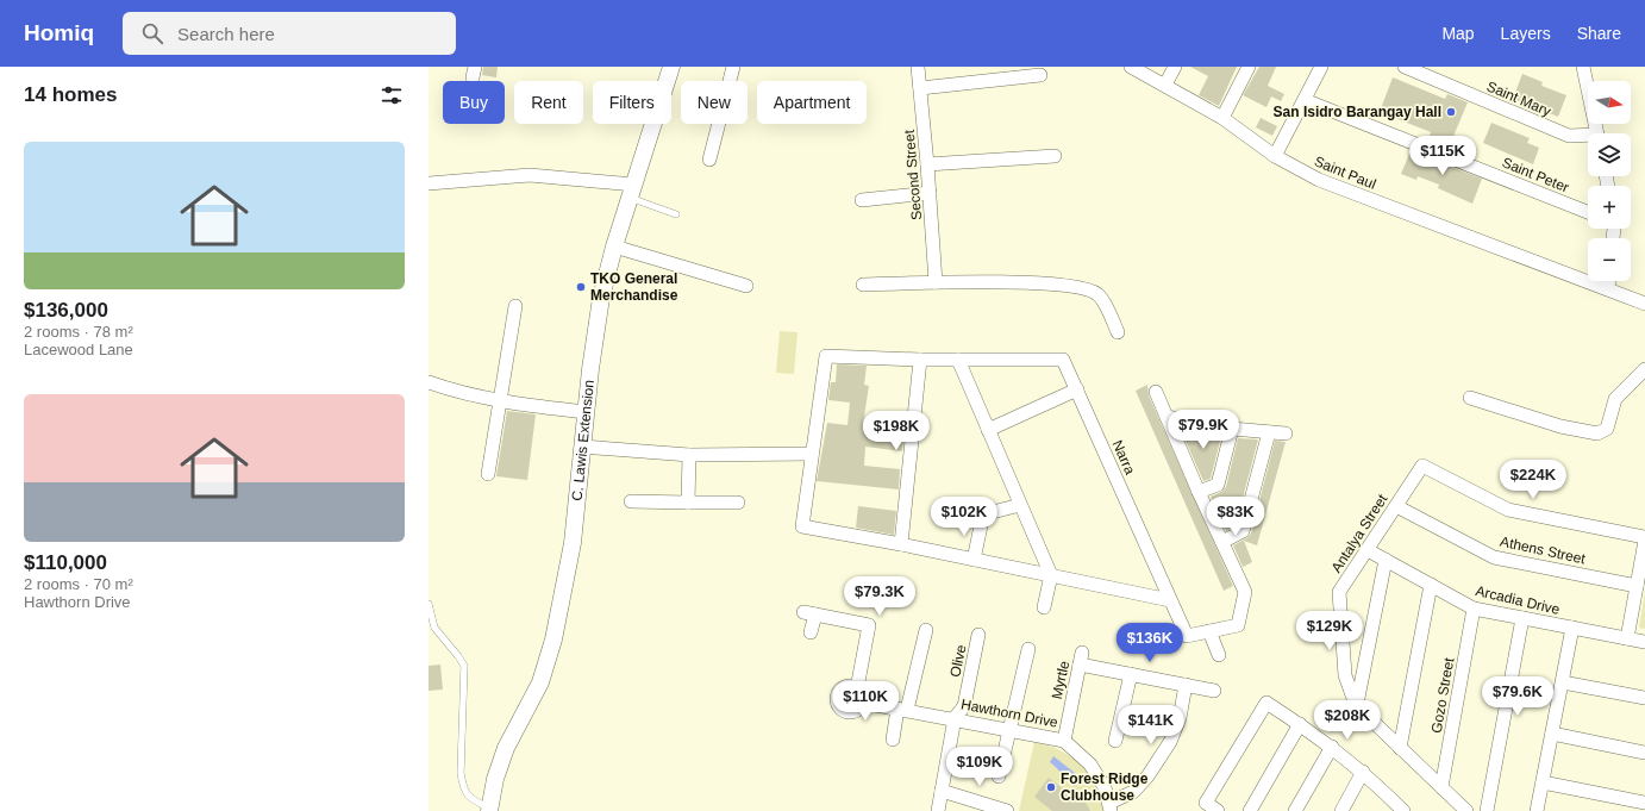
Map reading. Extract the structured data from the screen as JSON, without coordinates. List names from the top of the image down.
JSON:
{
  "streets": {
    "street": [
      "Saint Mary",
      "Saint Paul",
      "Second Street",
      "Saint Peter",
      "C. Lawis Extension",
      "Narra",
      "Antalya Street",
      "Athens Street",
      "Arcadia Drive",
      "Olive",
      "Myrtle",
      "Gozo Street",
      "Hawthorn Drive"
    ]
  },
  "crossings": [
    ["Antalya Street", "Athens Street"],
    ["Antalya Street", "Arcadia Drive"],
    ["Antalya Street", "Gozo Street"],
    ["Arcadia Drive", "Gozo Street"],
    ["Olive", "Hawthorn Drive"],
    ["Myrtle", "Hawthorn Drive"]
  ],
  "places": ["San Isidro Barangay Hall", "TKO General Merchandise", "Forest Ridge Clubhouse"],
  "north": "right",
  "page": {
    "header": "Homiq",
    "search": "Search here",
    "nav": ["Map", "Layers", "Share"],
    "heading": "14 homes",
    "map_buttons": ["+", "−"],
    "chip": [
      "Buy",
      "Rent",
      "Filters",
      "New",
      "Apartment"
    ],
    "list": [
      {
        "name": "$136,000",
        "note": "2 rooms · 78 m² · Lacewood Lane"
      },
      {
        "name": "$110,000",
        "note": "2 rooms · 70 m² · Hawthorn Drive"
      }
    ],
    "price": [
      "$115K",
      "$79.9K",
      "$198K",
      "$224K",
      "$102K",
      "$83K",
      "$79.3K",
      "$129K",
      "$136K",
      "$79.6K",
      "$110K",
      "$208K",
      "$141K",
      "$109K"
    ]
  }
}
